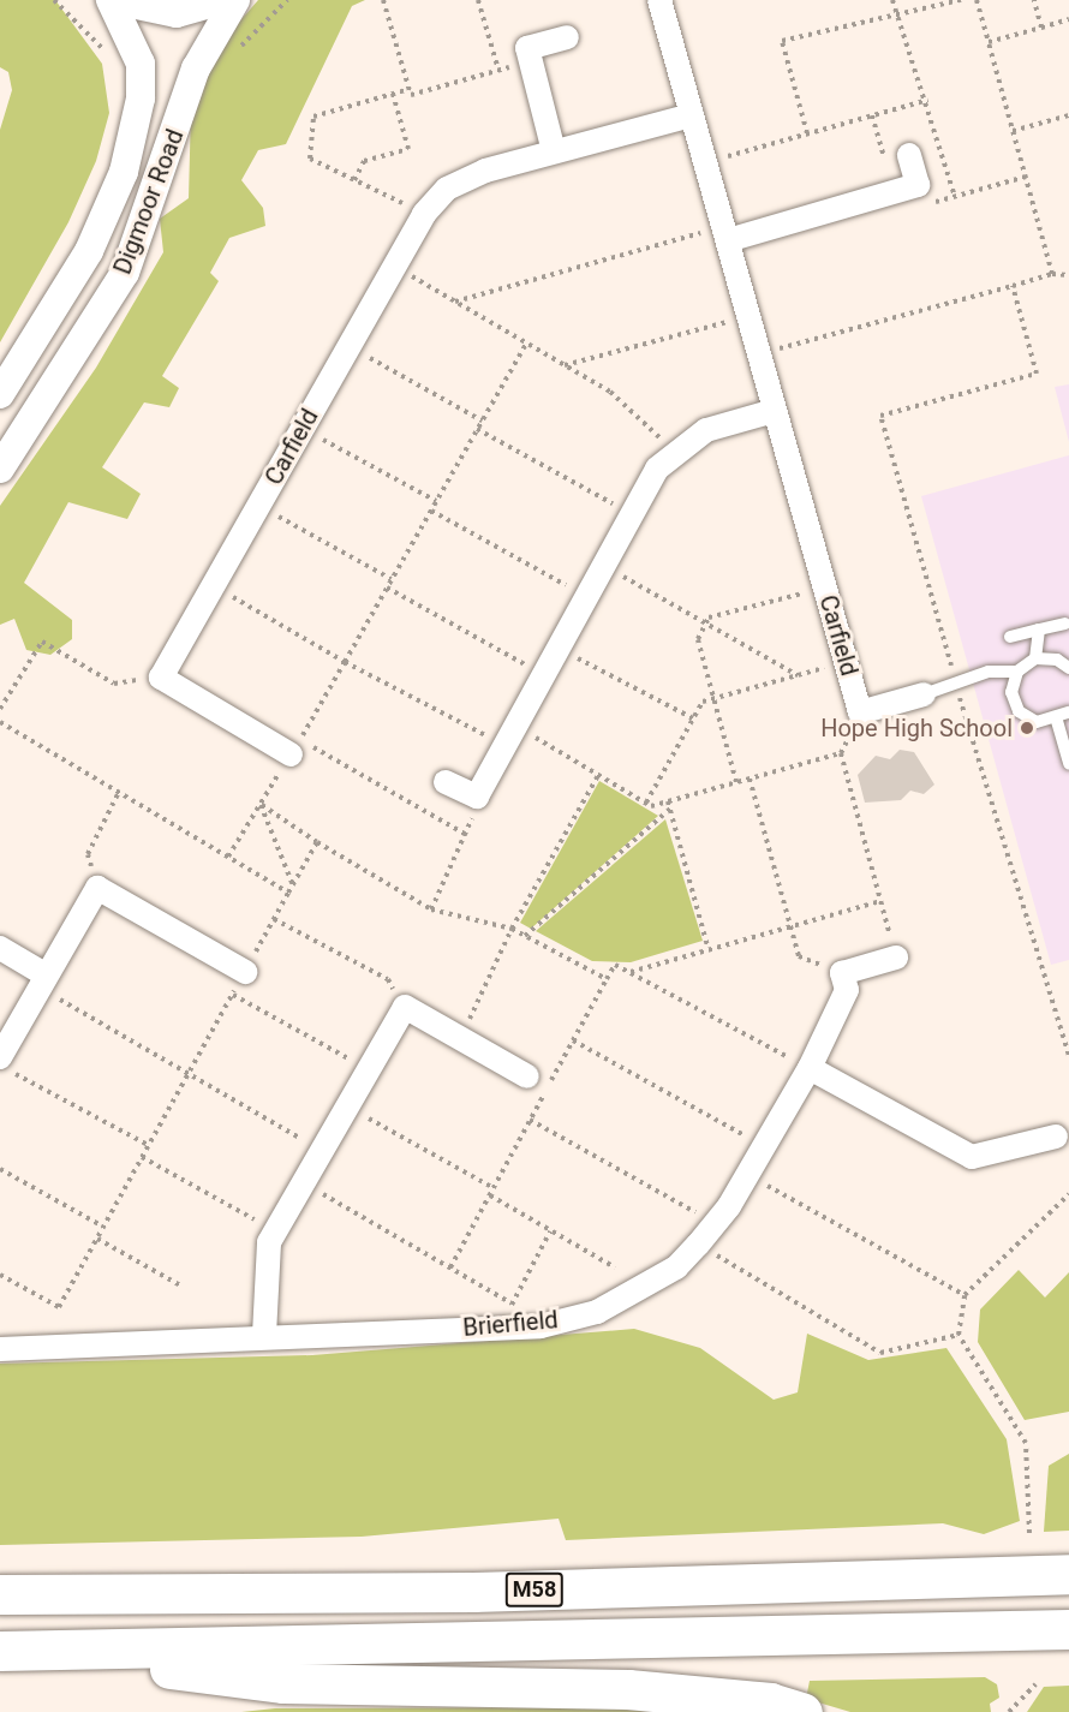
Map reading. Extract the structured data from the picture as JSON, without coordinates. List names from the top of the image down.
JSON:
{
  "streets": {
    "highway": ["M58"],
    "street": ["Digmoor Road", "Carfield", "Brierfield"]
  },
  "places": ["Hope High School"]
}
